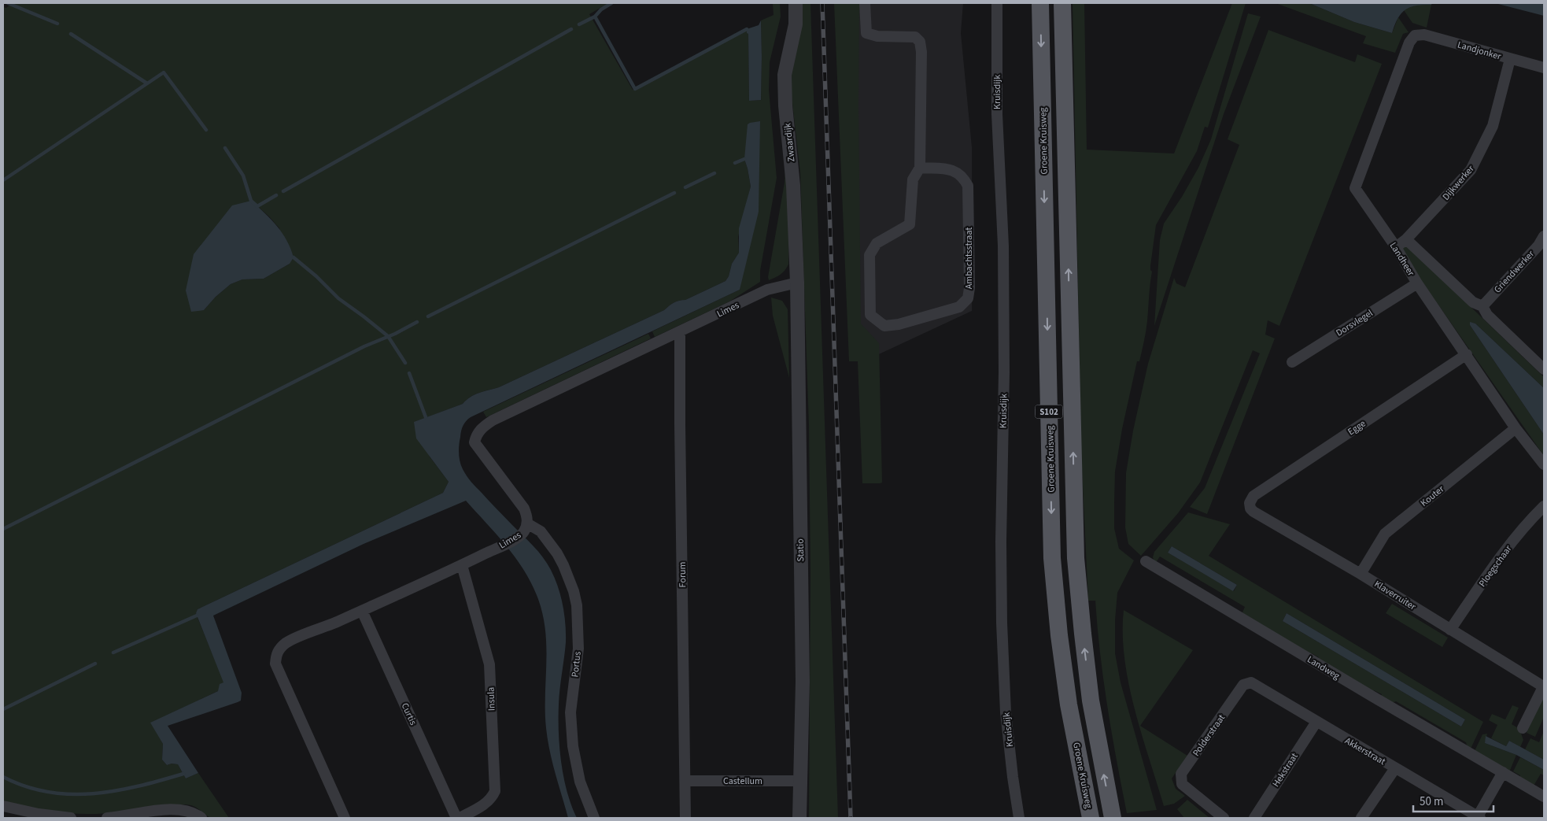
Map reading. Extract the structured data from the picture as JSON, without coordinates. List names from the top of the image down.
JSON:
{
  "streets": {
    "main road": ["Groene Kruisweg", "S102"],
    "street": [
      "Landjonker",
      "Kruisdijk",
      "Zwaardijk",
      "Dijkwerker",
      "Ambachtsstraat",
      "Landheer",
      "Griendwerker",
      "Limes",
      "Dorsvlegel",
      "Egge",
      "Kouter",
      "Statio",
      "Ploegschaar",
      "Forum",
      "Klaverruiter",
      "Portus",
      "Landweg",
      "Insula",
      "Curtis",
      "Polderstraat",
      "Akkerstraat",
      "Hekstraat",
      "Castellum"
    ]
  },
  "crossings": [
    ["Landjonker", "Dijkwerker"],
    ["Landjonker", "Landheer"],
    ["Zwaardijk", "Limes"],
    ["Zwaardijk", "Statio"],
    ["Dijkwerker", "Landheer"],
    ["Landheer", "Griendwerker"],
    ["Landheer", "Dorsvlegel"],
    ["Landheer", "Egge"],
    ["Landheer", "Kouter"],
    ["Limes", "Statio"],
    ["Limes", "Forum"],
    ["Limes", "Portus"],
    ["Limes", "Insula"],
    ["Limes", "Curtis"],
    ["Egge", "Klaverruiter"],
    ["Kouter", "Klaverruiter"],
    ["Statio", "Castellum"],
    ["Ploegschaar", "Klaverruiter"],
    ["Forum", "Castellum"],
    ["Polderstraat", "Akkerstraat"],
    ["Akkerstraat", "Hekstraat"]
  ],
  "scale_bar": "50 m"
}
